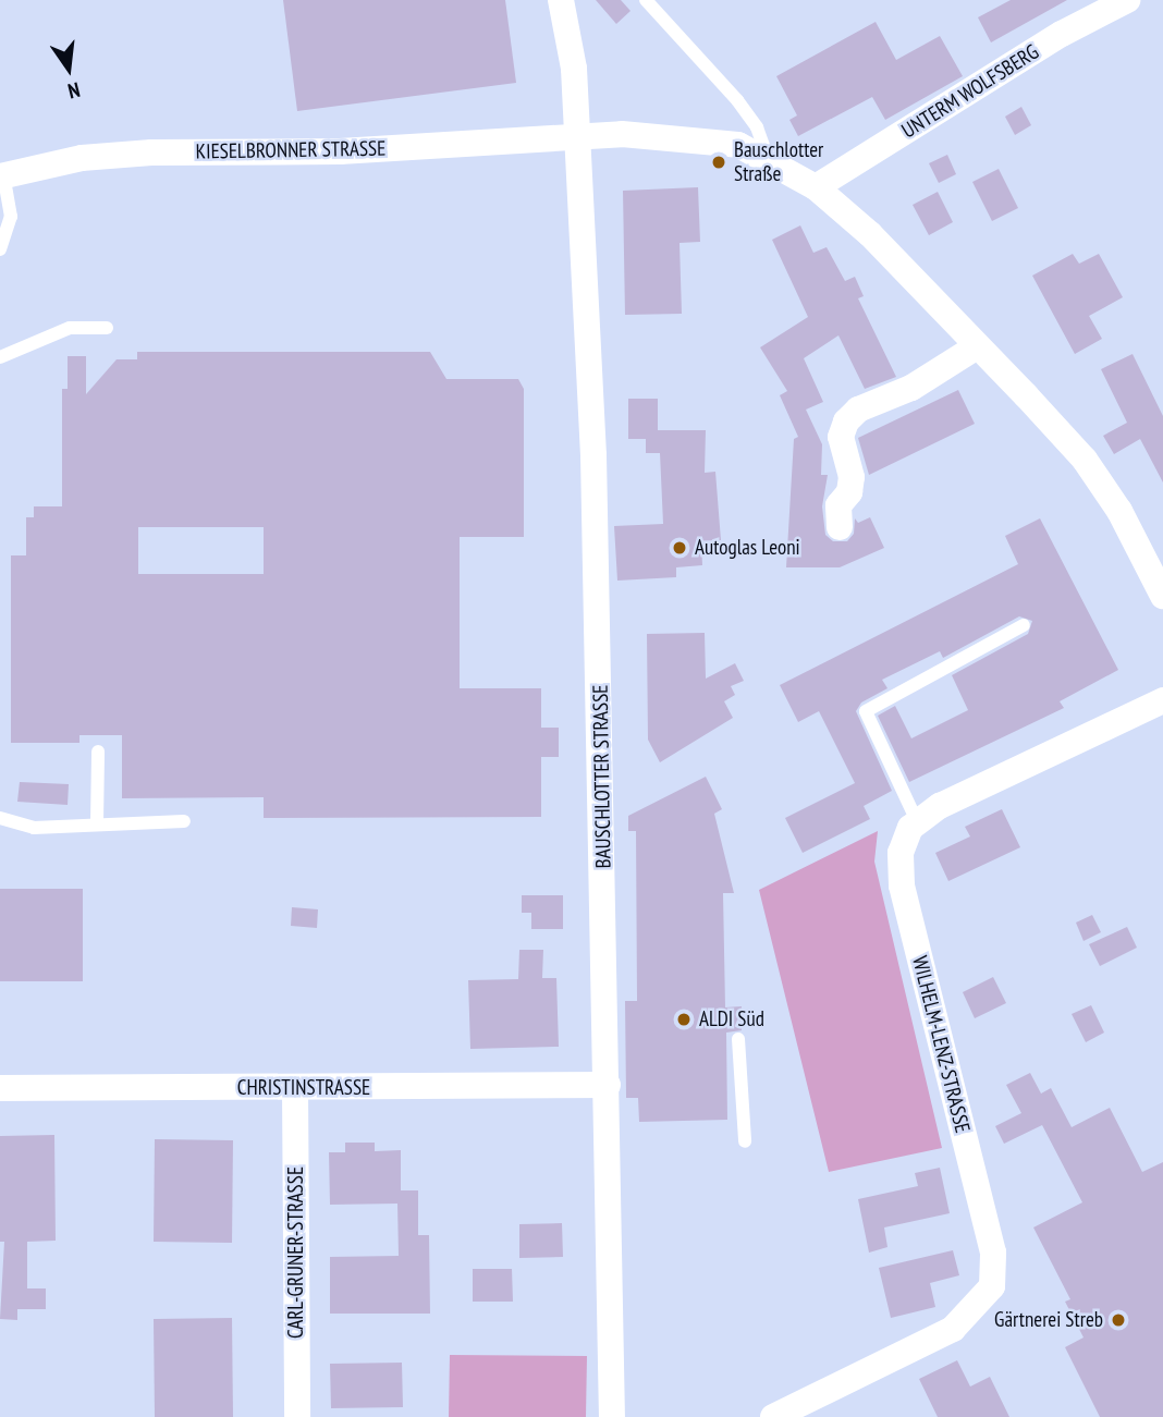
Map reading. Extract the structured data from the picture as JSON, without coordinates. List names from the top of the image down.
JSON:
{
  "streets": {
    "street": [
      "UNTERM WOLFSBERG",
      "KIESELBRONNER STRASSE",
      "BAUSCHLOTTER STRASSE",
      "WILHELM-LENZ-STRASSE",
      "CHRISTINSTRASSE",
      "CARL-GRUNER-STRASSE"
    ]
  },
  "crossings": [
    ["UNTERM WOLFSBERG", "KIESELBRONNER STRASSE"],
    ["KIESELBRONNER STRASSE", "BAUSCHLOTTER STRASSE"],
    ["BAUSCHLOTTER STRASSE", "CHRISTINSTRASSE"],
    ["CHRISTINSTRASSE", "CARL-GRUNER-STRASSE"]
  ],
  "places": [
    "Bauschlotter Straße",
    "Autoglas Leoni",
    "ALDI Süd",
    "Gärtnerei Streb"
  ],
  "north": "bottom"
}
